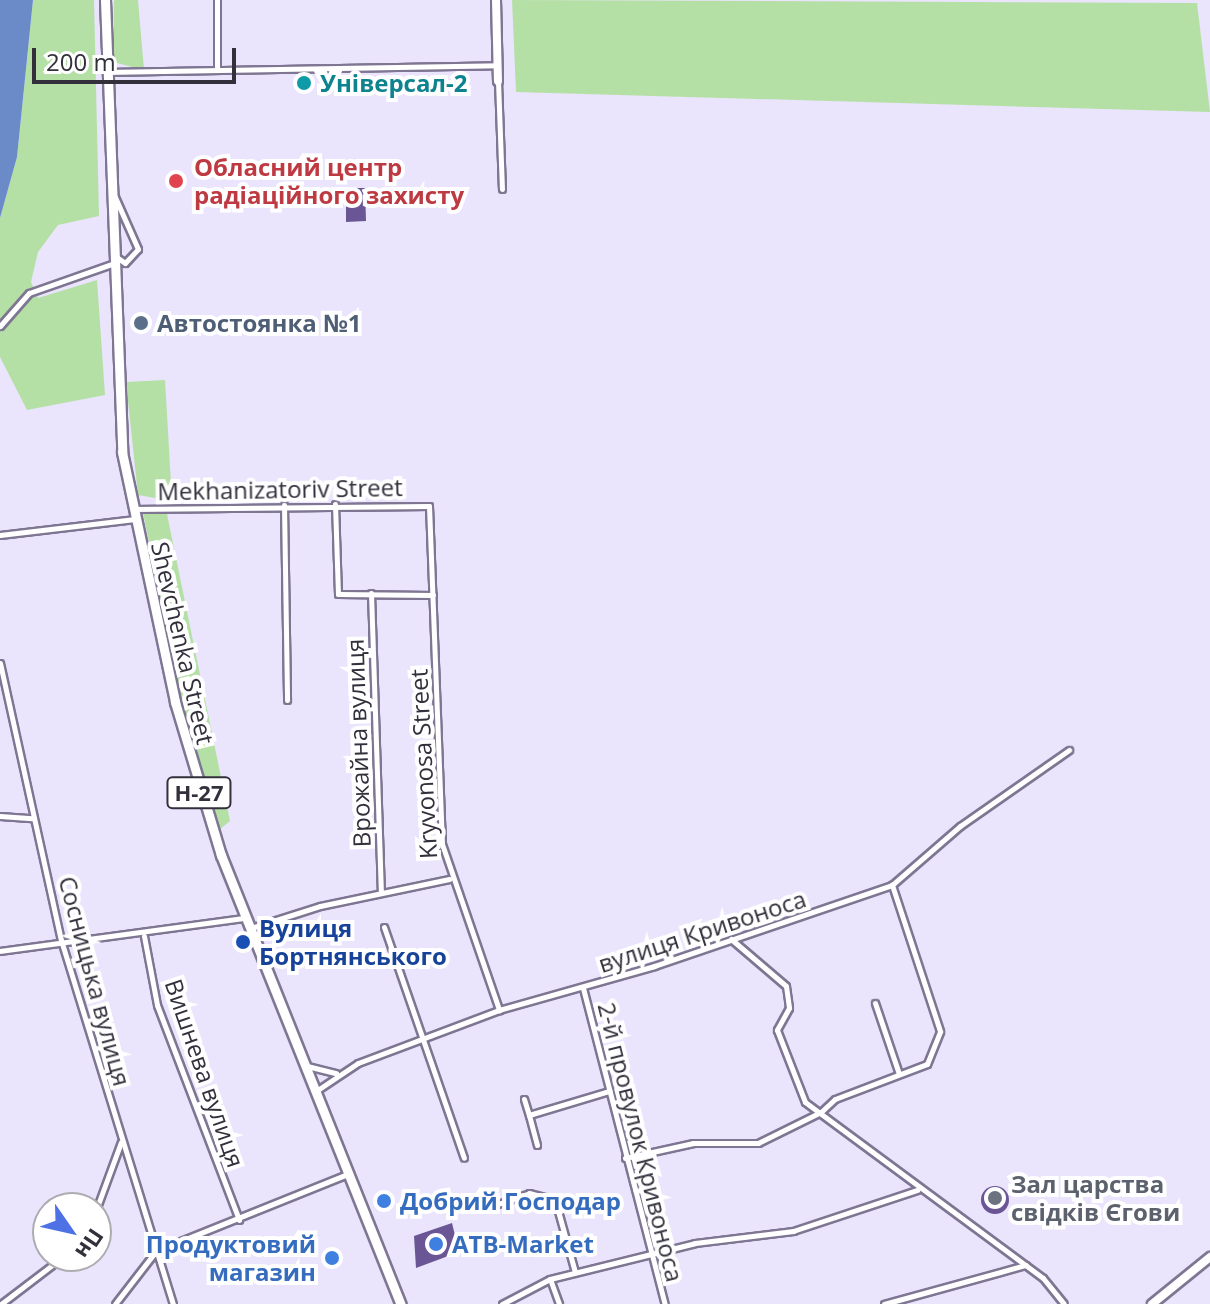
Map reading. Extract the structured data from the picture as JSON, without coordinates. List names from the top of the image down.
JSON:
{
  "streets": {
    "main road": ["Shevchenka Street", "Н-27"],
    "street": [
      "Mekhanizatoriv Street",
      "Врожайна вулиця",
      "Kryvonosa Street",
      "вулиця Кривоноса",
      "Сосницька вулиця",
      "Вишнева вулиця",
      "2-й провулок Кривоноса"
    ]
  },
  "crossings": [
    ["Mekhanizatoriv Street", "Shevchenka Street"],
    ["Mekhanizatoriv Street", "Kryvonosa Street"],
    ["Shevchenka Street", "вулиця Кривоноса"],
    ["Kryvonosa Street", "вулиця Кривоноса"],
    ["вулиця Кривоноса", "2-й провулок Кривоноса"]
  ],
  "places": [
    "Універсал-2",
    "Обласний центр радіаційного захисту",
    "Автостоянка №1",
    "Вулиця Бортнянського",
    "Зал царства свідків Єгови",
    "Добрий Господар",
    "ATB-Market",
    "Продуктовий магазин"
  ],
  "scale_bar": "200 m",
  "north": "bottom right"
}
